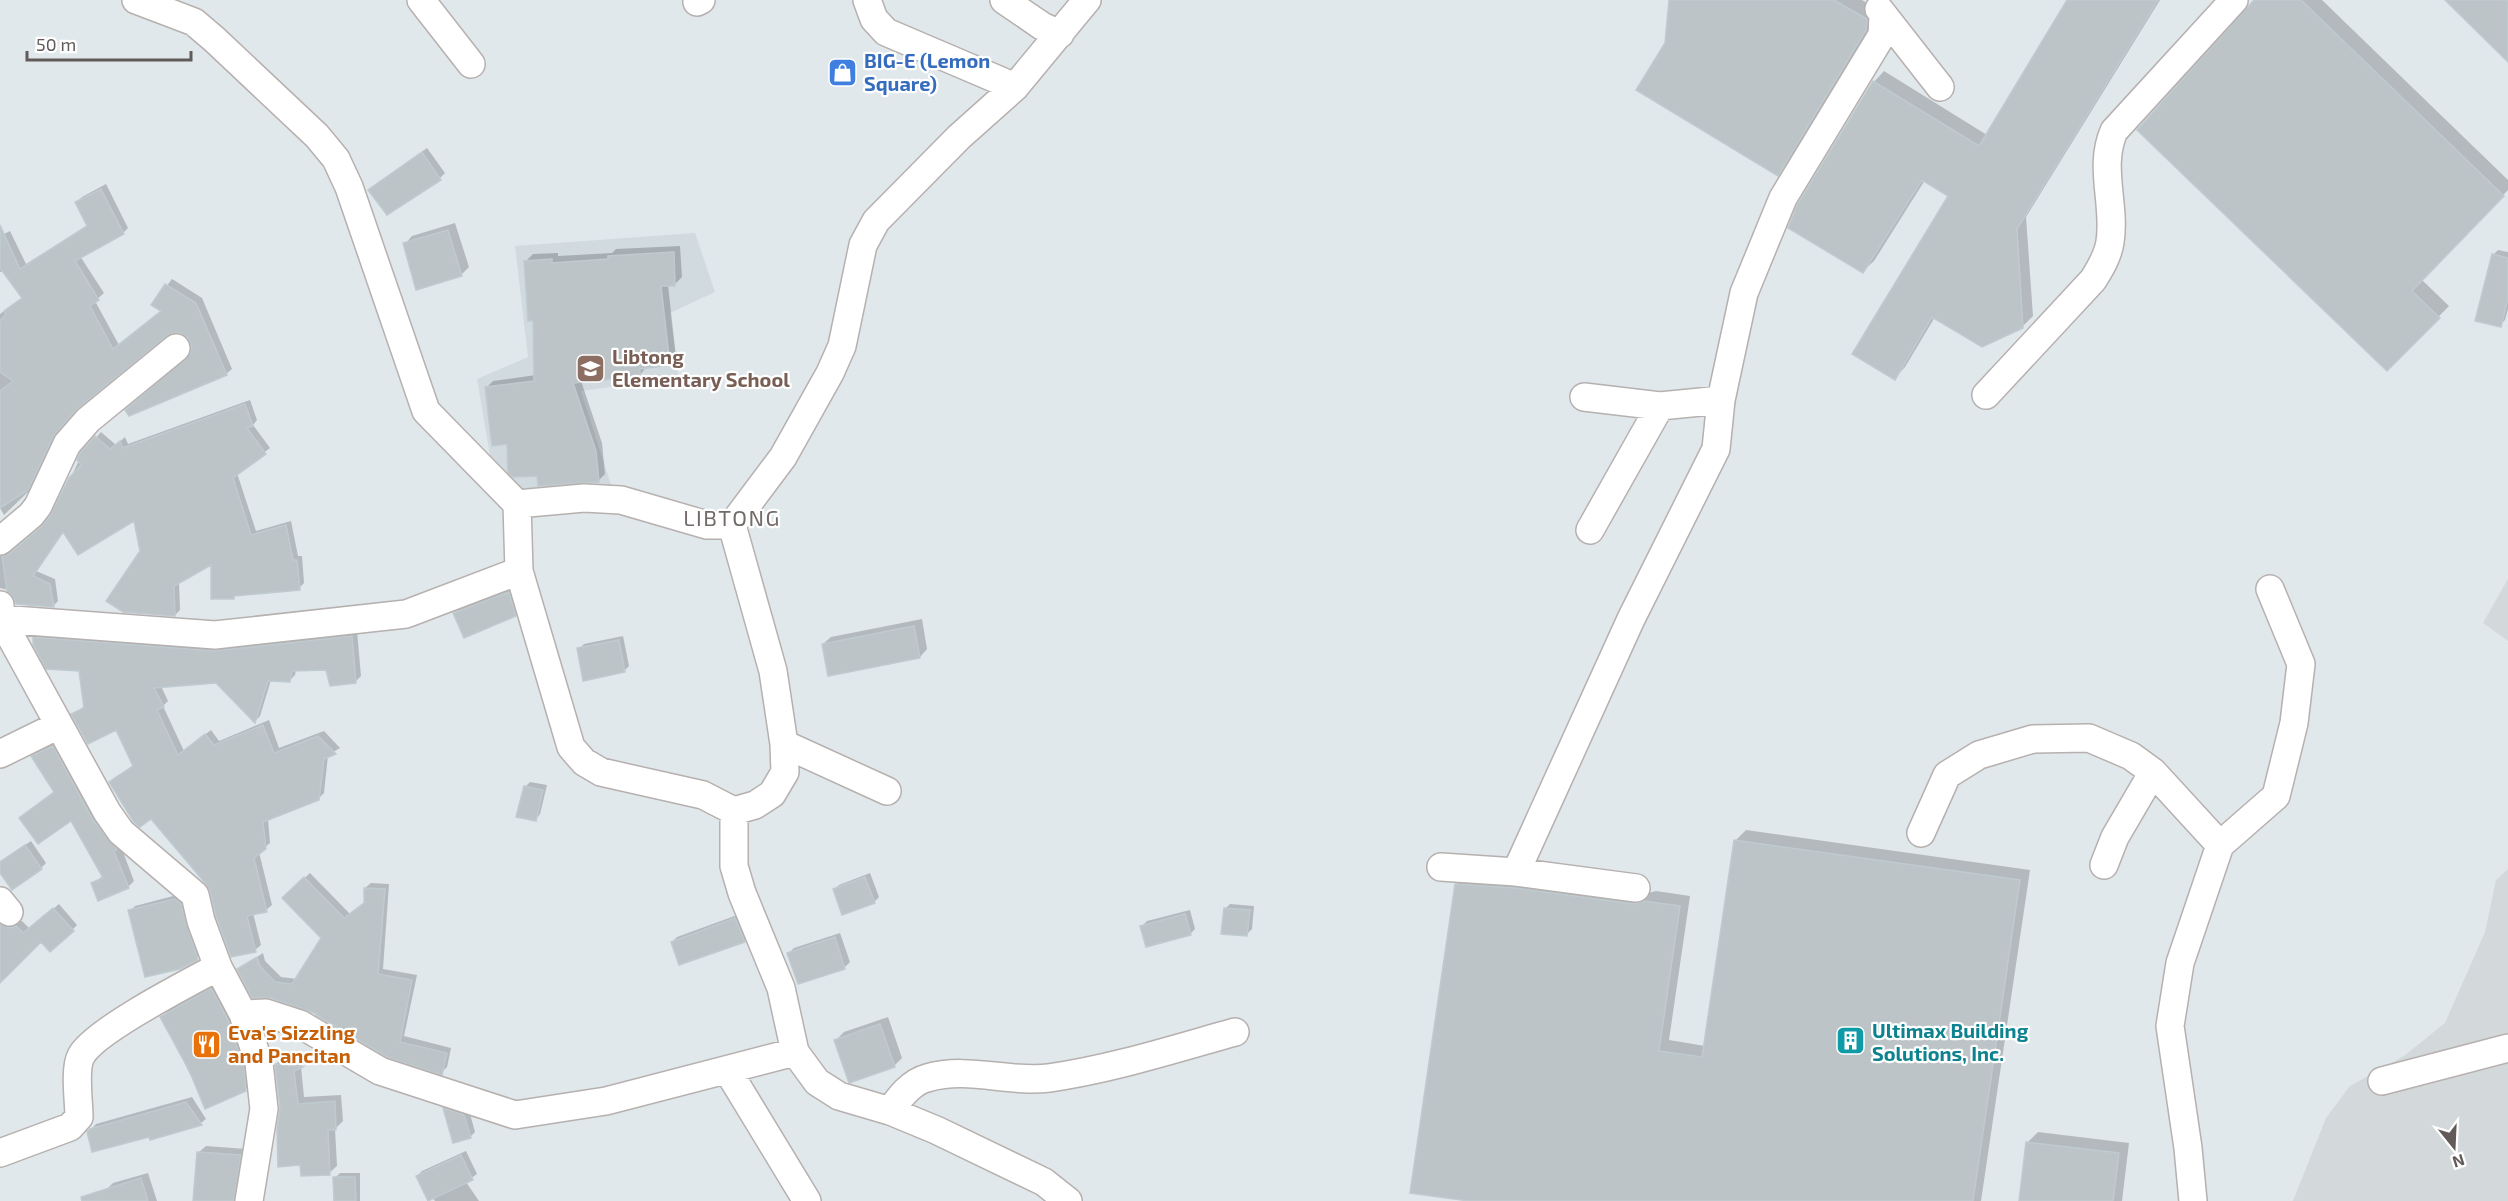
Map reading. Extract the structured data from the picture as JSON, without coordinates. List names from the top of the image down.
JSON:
{
  "districts": ["LIBTONG"],
  "places": {
    "shop": ["BIG-E (Lemon Square)"],
    "school or university": ["Libtong Elementary School"],
    "building": ["Ultimax Building Solutions, Inc."],
    "restaurant": ["Eva's Sizzling and Pancitan"]
  },
  "scale_bar": "50 m",
  "north": "bottom"
}
